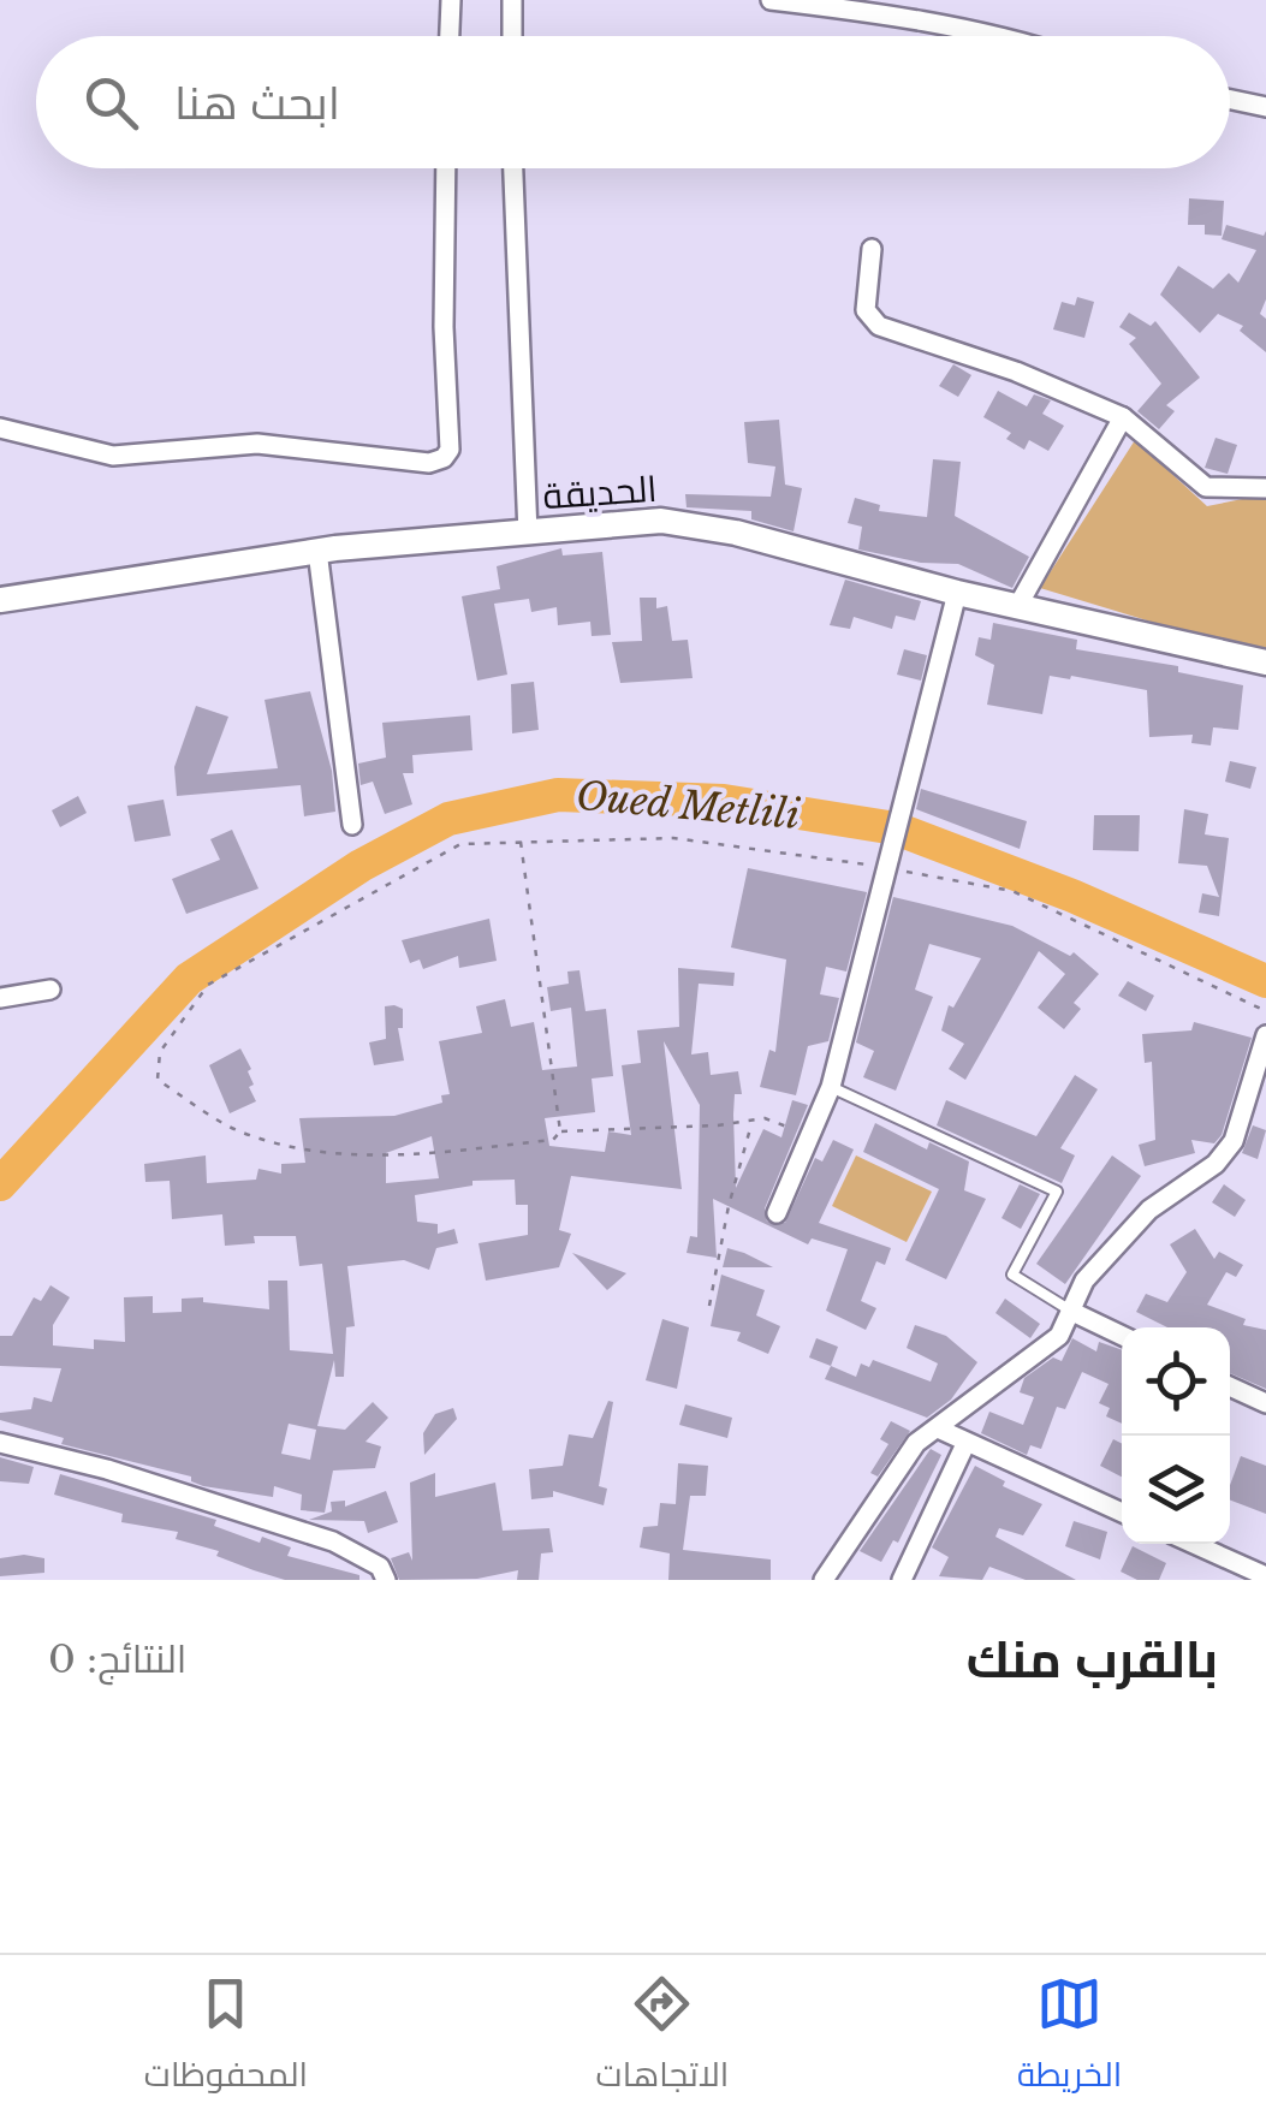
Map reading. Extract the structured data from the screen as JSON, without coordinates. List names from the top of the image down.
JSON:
{
  "streets": {
    "street": ["الحديقة"]
  },
  "water": ["Oued Metlili"],
  "page": {
    "search": "ابحث هنا",
    "heading": ["بالقرب منك", "النتائج: 0"],
    "nav": ["الخريطة", "الاتجاهات", "المحفوظات"]
  }
}
